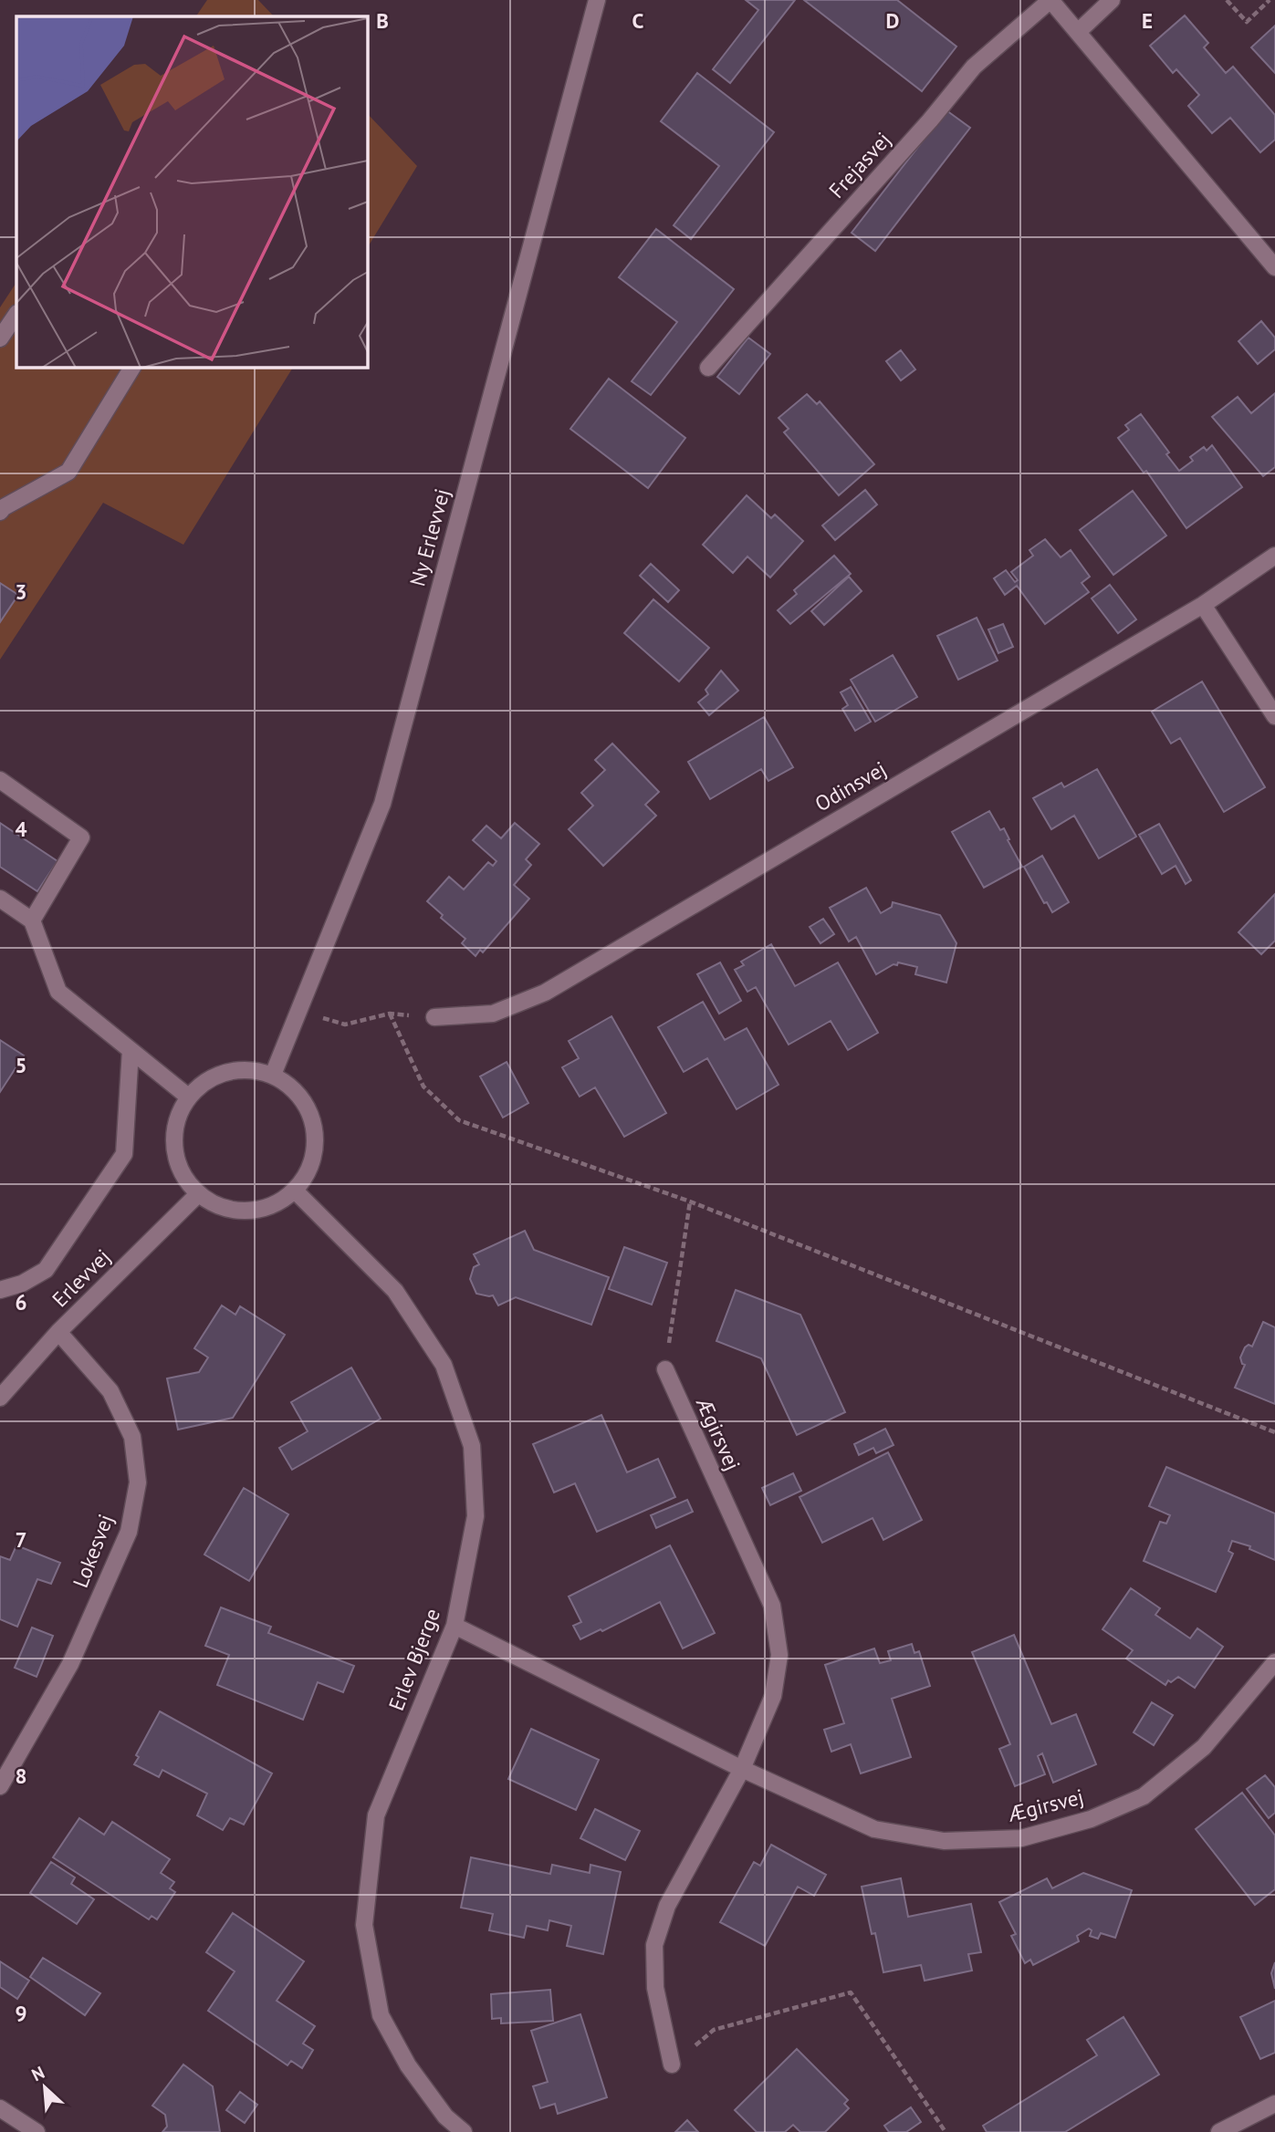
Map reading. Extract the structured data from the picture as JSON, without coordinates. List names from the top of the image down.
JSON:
{
  "streets": {
    "street": [
      "Frejasvej",
      "Ny Erlevvej",
      "Odinsvej",
      "Erlevvej",
      "Ægirsvej",
      "Lokesvej",
      "Erlev Bjerge"
    ]
  },
  "crossings": [
    ["Ny Erlevvej", "Erlevvej"],
    ["Ny Erlevvej", "Erlev Bjerge"],
    ["Erlevvej", "Lokesvej"],
    ["Erlevvej", "Erlev Bjerge"],
    ["Ægirsvej", "Erlev Bjerge"]
  ],
  "north": "top left",
  "grid": {
    "columns": [
      "B",
      "C",
      "D",
      "E"
    ],
    "rows": [
      "3",
      "4",
      "5",
      "6",
      "7",
      "8",
      "9"
    ]
  }
}
